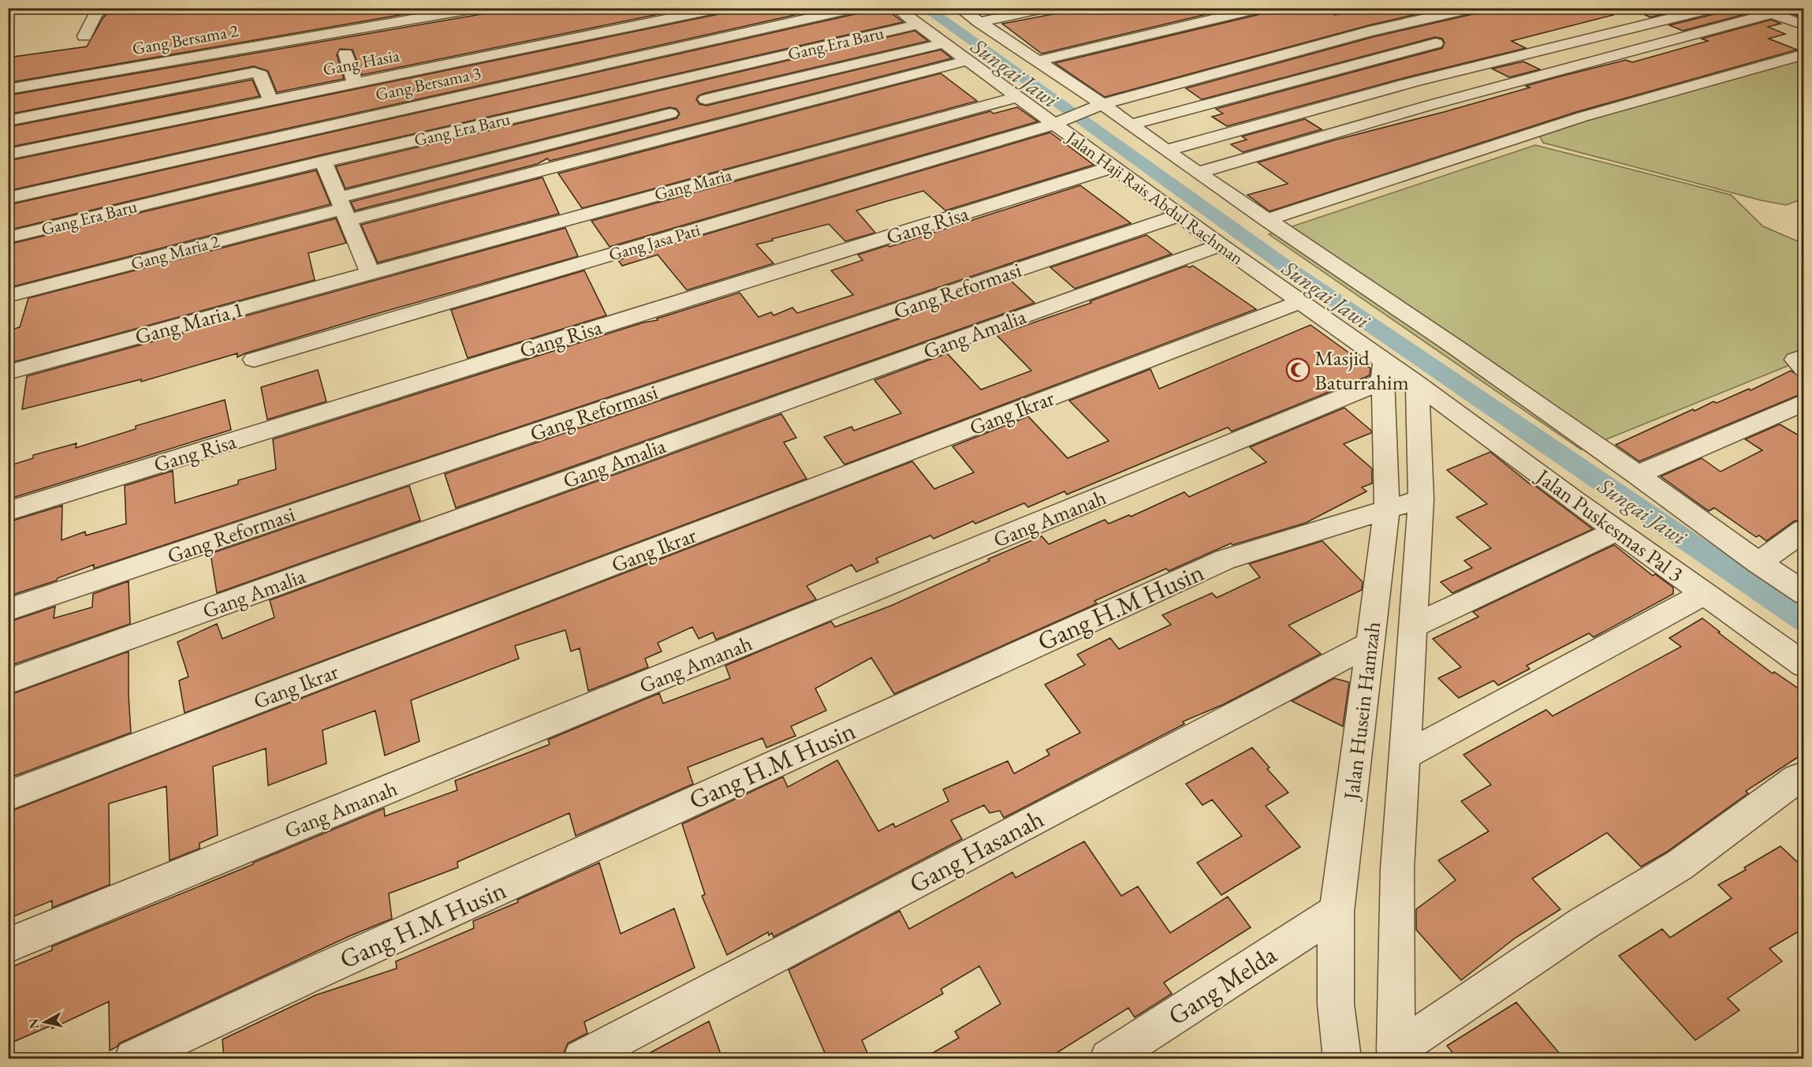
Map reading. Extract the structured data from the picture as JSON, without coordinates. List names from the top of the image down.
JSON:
{
  "streets": {
    "street": [
      "Gang Bersama 2",
      "Gang Era Baru",
      "Gang Hasia",
      "Gang Bersama 3",
      "Gang Maria",
      "Jalan Haji Rais Abdul Rachman",
      "Gang Risa",
      "Gang Jasa Pati",
      "Gang Maria 2",
      "Gang Reformasi",
      "Gang Maria 1",
      "Gang Amalia",
      "Gang Ikrar",
      "Gang Amanah",
      "Jalan Puskesmas Pal 3",
      "Gang H.M Husin",
      "Jalan Husein Hamzah",
      "Gang Hasanah",
      "Gang Melda"
    ]
  },
  "crossings": [
    ["Gang Era Baru", "Jalan Haji Rais Abdul Rachman"],
    ["Gang Maria", "Jalan Haji Rais Abdul Rachman"],
    ["Gang Maria", "Gang Maria 1"],
    ["Jalan Haji Rais Abdul Rachman", "Gang Risa"],
    ["Jalan Haji Rais Abdul Rachman", "Gang Jasa Pati"],
    ["Jalan Haji Rais Abdul Rachman", "Gang Reformasi"],
    ["Jalan Haji Rais Abdul Rachman", "Gang Amalia"],
    ["Jalan Haji Rais Abdul Rachman", "Gang Ikrar"],
    ["Jalan Haji Rais Abdul Rachman", "Gang Amanah"],
    ["Jalan Haji Rais Abdul Rachman", "Jalan Puskesmas Pal 3"],
    ["Jalan Haji Rais Abdul Rachman", "Jalan Husein Hamzah"],
    ["Gang Amanah", "Jalan Husein Hamzah"],
    ["Jalan Puskesmas Pal 3", "Jalan Husein Hamzah"],
    ["Gang H.M Husin", "Jalan Husein Hamzah"],
    ["Jalan Husein Hamzah", "Gang Hasanah"],
    ["Jalan Husein Hamzah", "Gang Melda"]
  ],
  "water": ["Sungai Jawi"],
  "places": {
    "mosque": ["Masjid Baturrahim"]
  },
  "north": "left"
}
